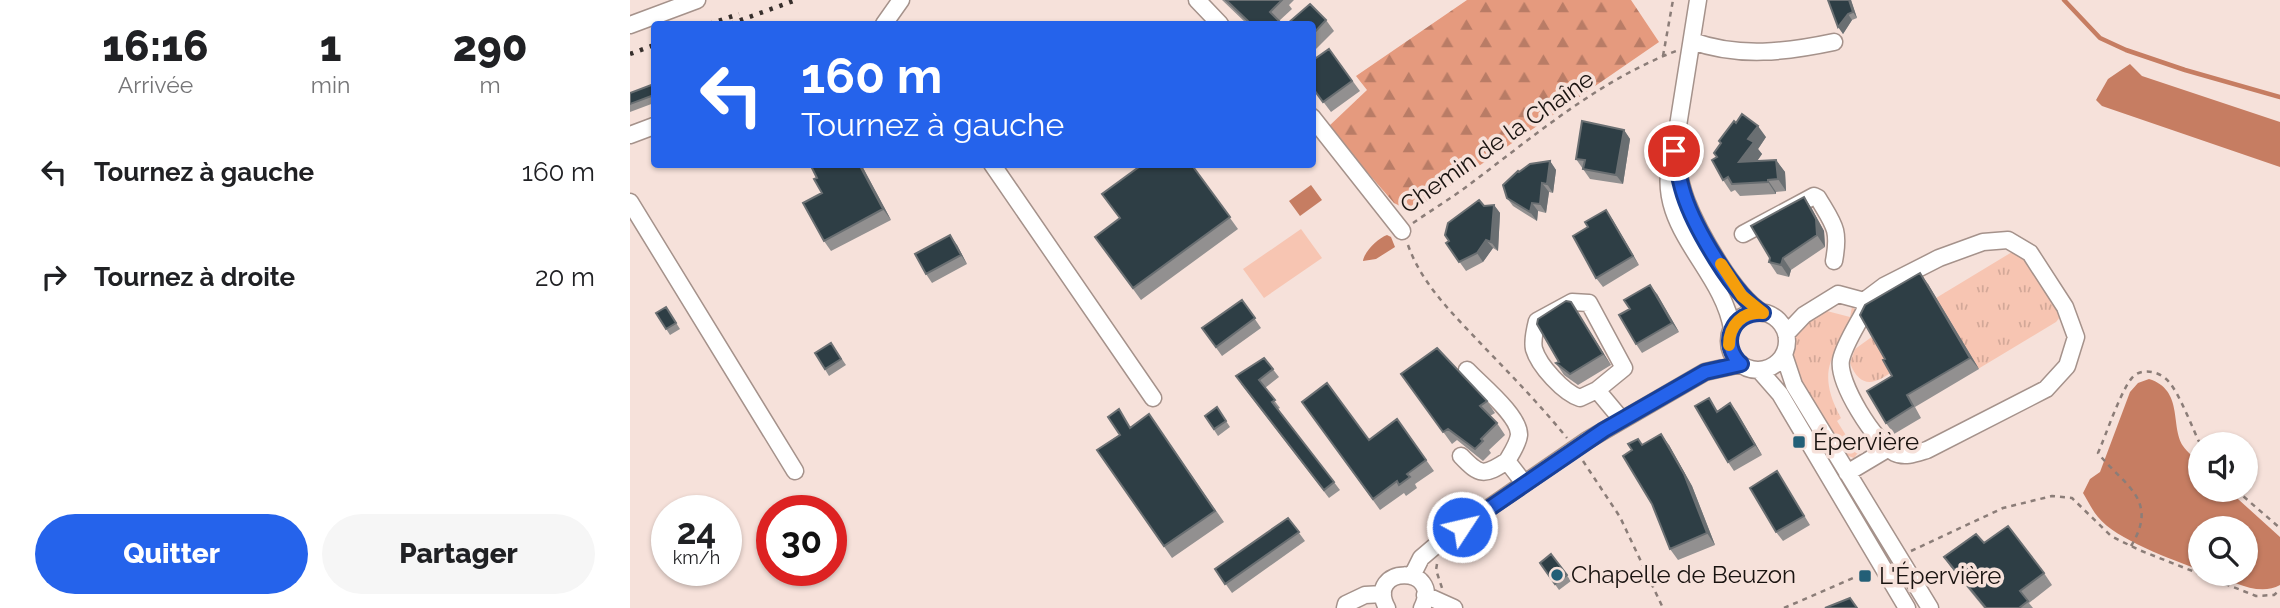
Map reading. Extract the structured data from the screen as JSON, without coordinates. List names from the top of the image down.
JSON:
{
  "streets": {
    "path": ["Chemin de la Chaîne"]
  },
  "places": {
    "transit": ["Épervière", "L'Épervière"],
    "other": ["Chapelle de Beuzon"]
  },
  "page": {
    "eta": [
      "16:16",
      "Arrivée",
      "1",
      "min",
      "290",
      "m"
    ],
    "turn": ["160 m", "Tournez à gauche"],
    "list": [
      {
        "name": "Tournez à gauche",
        "value": "160 m"
      },
      {
        "name": "Tournez à droite",
        "value": "20 m"
      }
    ],
    "speed": "24 km/h",
    "limit": "30",
    "buttons": ["Quitter", "Partager"]
  }
}
